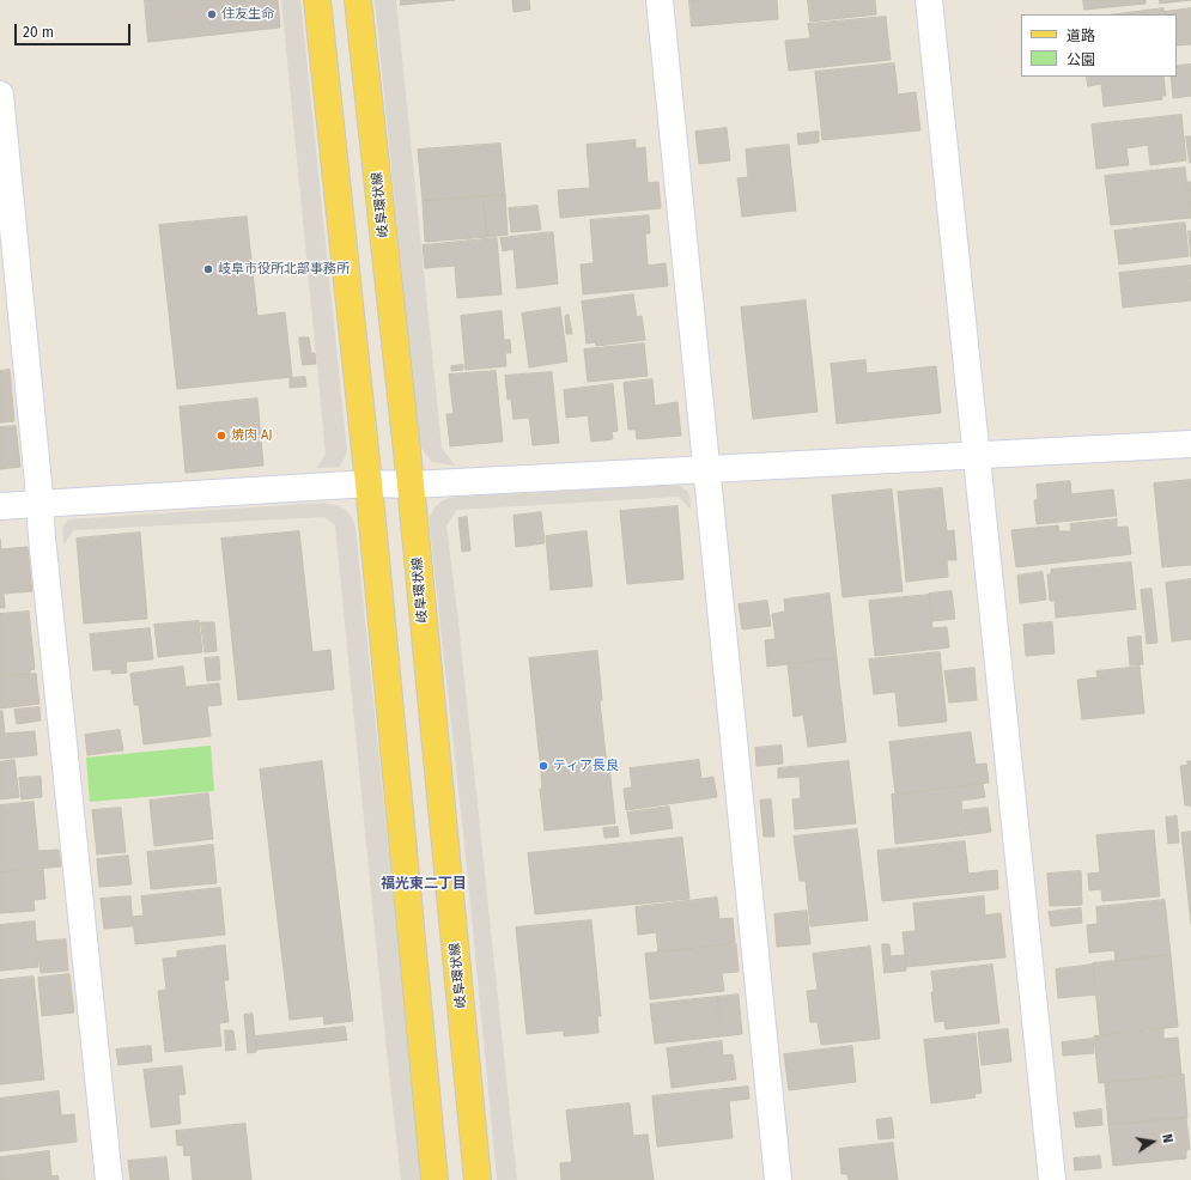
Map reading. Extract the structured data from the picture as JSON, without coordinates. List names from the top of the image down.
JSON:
{
  "streets": {
    "main road": ["岐阜環状線"]
  },
  "districts": ["福光東二丁目"],
  "places": [
    "住友生命",
    "岐阜市役所北部事務所",
    "焼肉 AJ",
    "ティア長良"
  ],
  "legend": ["道路", "公園"],
  "scale_bar": "20 m",
  "north": "right"
}
